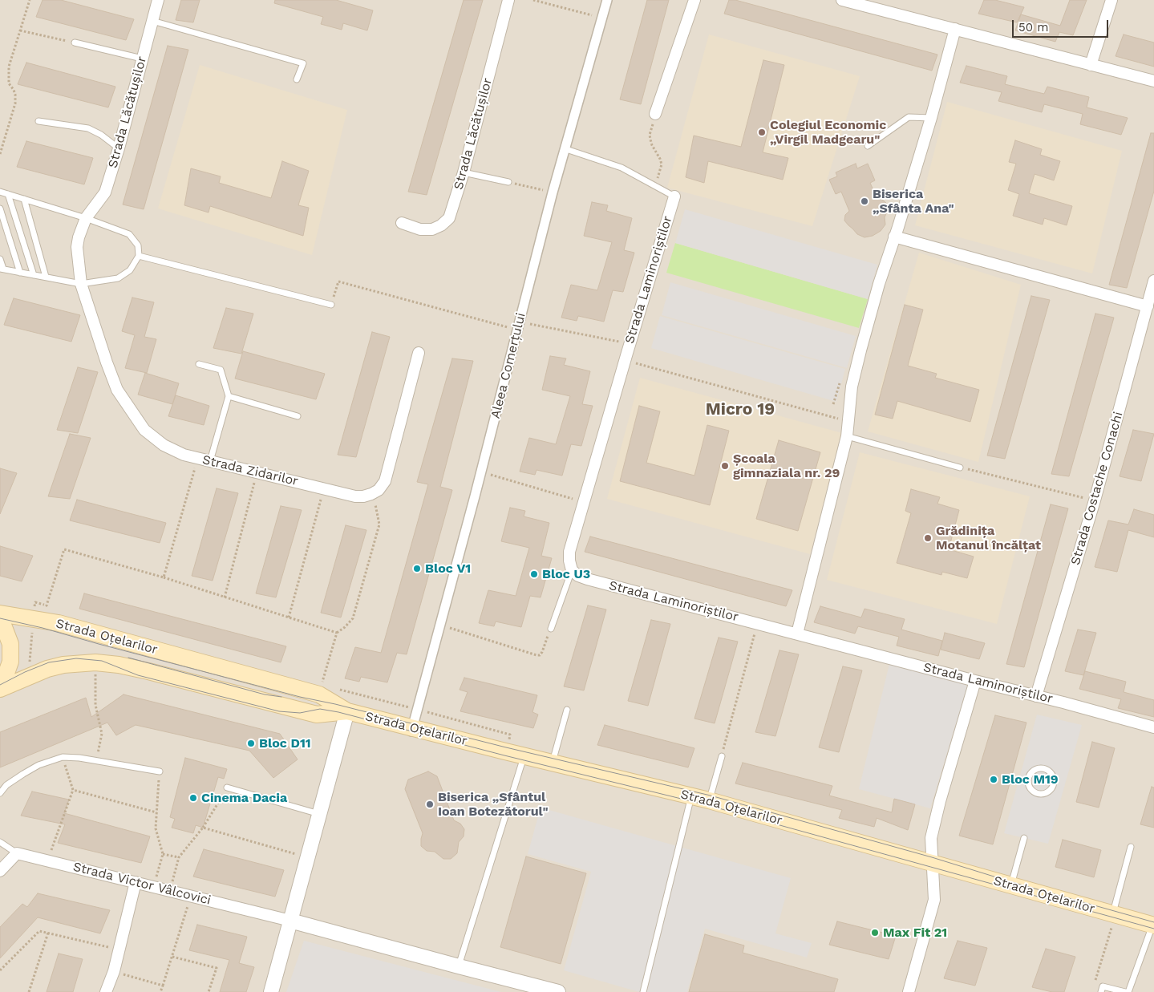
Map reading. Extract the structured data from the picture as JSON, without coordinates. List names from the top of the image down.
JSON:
{
  "streets": {
    "main road": ["Strada Oțelarilor"],
    "street": [
      "Strada Lăcătușilor",
      "Strada Laminoriștilor",
      "Aleea Comerțului",
      "Strada Zidarilor",
      "Strada Costache Conachi",
      "Strada Victor Vâlcovici"
    ]
  },
  "crossings": [
    ["Strada Lăcătușilor", "Strada Zidarilor"],
    ["Strada Laminoriștilor", "Strada Costache Conachi"],
    ["Aleea Comerțului", "Strada Oțelarilor"]
  ],
  "districts": ["Micro 19"],
  "places": [
    "Colegiul Economic „Virgil Madgearu\"",
    "Biserica „Sfânta Ana\"",
    "Școala gimnaziala nr. 29",
    "Grădinița Motanul încălțat",
    "Bloc V1",
    "Bloc U3",
    "Bloc D11",
    "Bloc M19",
    "Cinema Dacia",
    "Biserica „Sfântul Ioan Botezătorul\"",
    "Max Fit 21"
  ],
  "scale_bar": "50 m"
}
